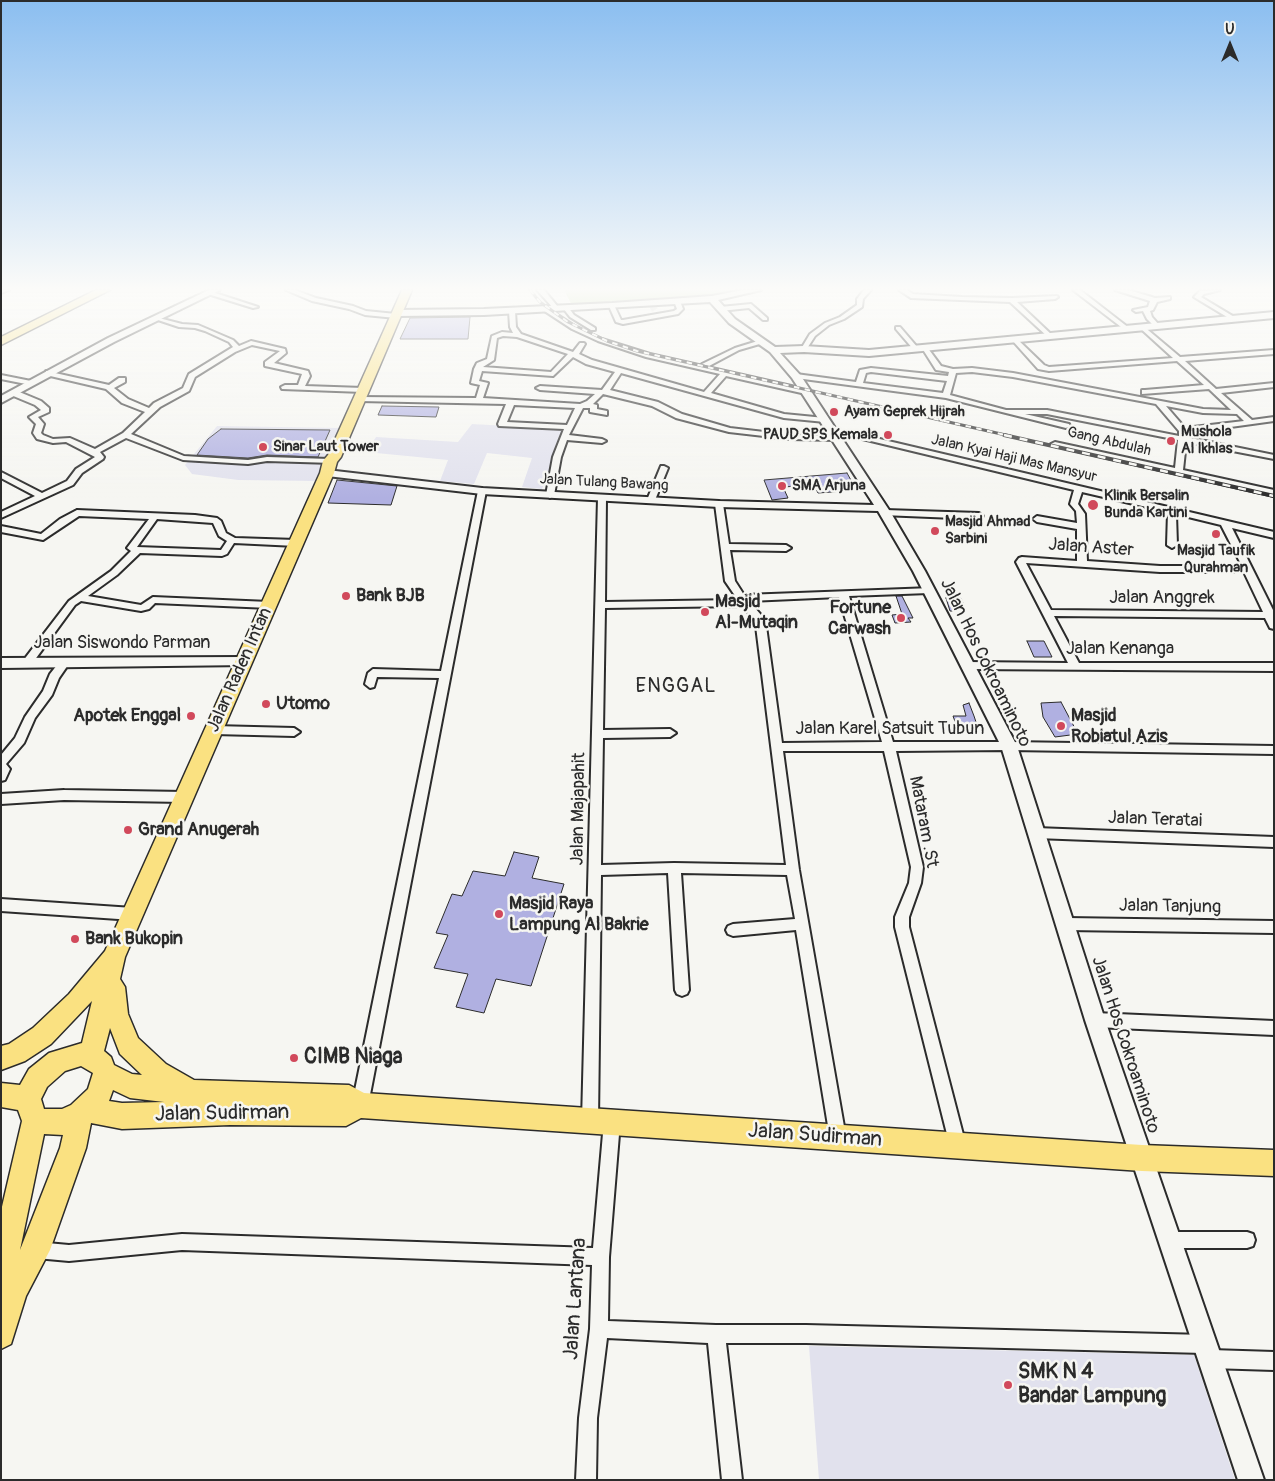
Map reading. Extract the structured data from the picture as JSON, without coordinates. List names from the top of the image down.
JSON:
{
  "streets": {
    "main road": ["Jalan Raden Intan", "Jalan Sudirman"],
    "street": [
      "Gang Abdulah",
      "Jalan Kyai Haji Mas Mansyur",
      "Jalan Tulang Bawang",
      "Jalan Aster",
      "Jalan Anggrek",
      "Jalan Siswondo Parman",
      "Jalan Kenanga",
      "Jalan Hos Cokroaminoto",
      "Jalan Karel Satsuit Tubun",
      "Jalan Majapahit",
      "Jalan Teratai",
      "Mataram .St",
      "Jalan Tanjung",
      "Jalan Lantana"
    ]
  },
  "crossings": [
    ["Jalan Kyai Haji Mas Mansyur", "Jalan Hos Cokroaminoto"],
    ["Jalan Tulang Bawang", "Jalan Hos Cokroaminoto"],
    ["Jalan Tulang Bawang", "Jalan Raden Intan"],
    ["Jalan Tulang Bawang", "Jalan Majapahit"],
    ["Jalan Aster", "Jalan Anggrek"],
    ["Jalan Aster", "Jalan Kenanga"],
    ["Jalan Siswondo Parman", "Jalan Raden Intan"],
    ["Jalan Kenanga", "Jalan Hos Cokroaminoto"],
    ["Jalan Hos Cokroaminoto", "Jalan Karel Satsuit Tubun"],
    ["Jalan Hos Cokroaminoto", "Jalan Teratai"],
    ["Jalan Hos Cokroaminoto", "Jalan Tanjung"],
    ["Jalan Hos Cokroaminoto", "Jalan Sudirman"],
    ["Jalan Raden Intan", "Jalan Sudirman"],
    ["Jalan Karel Satsuit Tubun", "Mataram .St"],
    ["Jalan Majapahit", "Jalan Sudirman"],
    ["Jalan Majapahit", "Jalan Lantana"],
    ["Mataram .St", "Jalan Sudirman"],
    ["Jalan Sudirman", "Jalan Lantana"]
  ],
  "districts": ["ENGGAL"],
  "places": [
    "Ayam Geprek Hijrah",
    "PAUD SPS Kemala",
    "Mushola Al Ikhlas",
    "Sinar Laut Tower",
    "SMA Arjuna",
    "Klinik Bersalin Bunda Kartini",
    "Masjid Ahmad Sarbini",
    "Masjid Taufik Qurahman",
    "Bank BJB",
    "Masjid Al-Mutaqin",
    "Fortune Carwash",
    "Utomo",
    "Apotek Enggal",
    "Masjid Robiatul Azis",
    "Grand Anugerah",
    "Masjid Raya Lampung Al Bakrie",
    "Bank Bukopin",
    "CIMB Niaga",
    "SMK N 4 Bandar Lampung"
  ],
  "north": "top"
}
